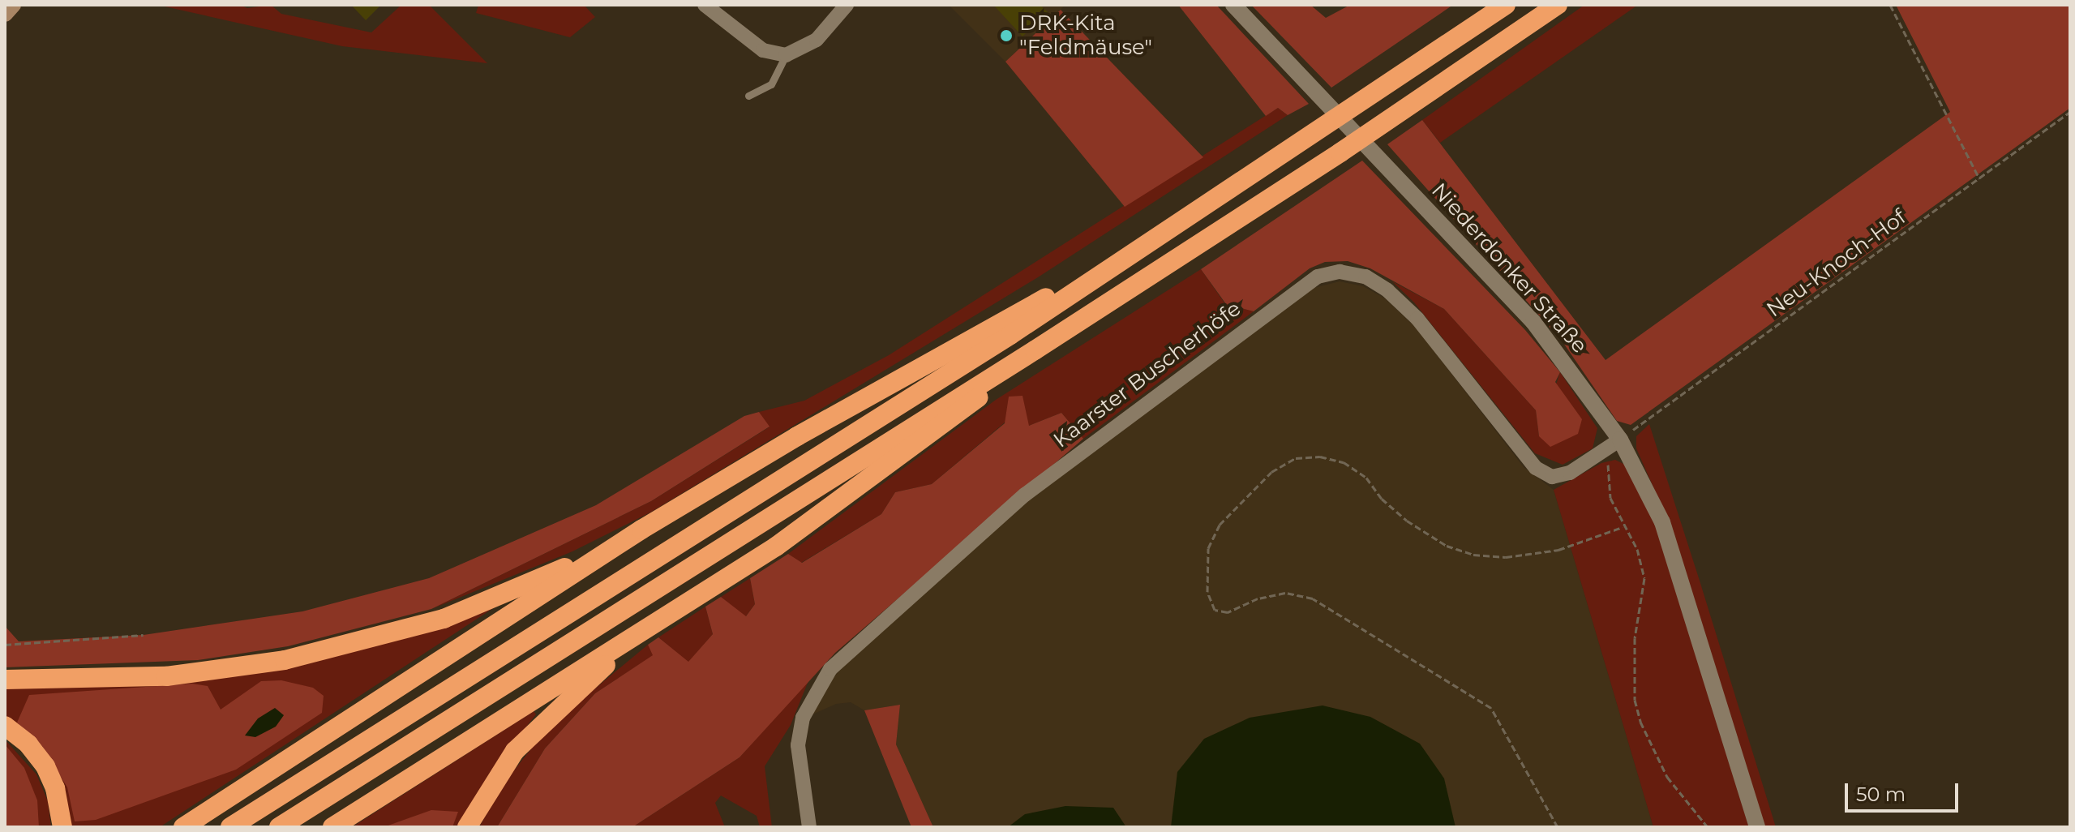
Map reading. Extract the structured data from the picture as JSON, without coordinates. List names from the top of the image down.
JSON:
{
  "streets": {
    "street": ["Niederdonker Straße", "Kaarster Buscherhöfe"],
    "path": ["Neu-Knoch-Hof"]
  },
  "crossings": [
    ["Neu-Knoch-Hof", "Niederdonker Straße"],
    ["Neu-Knoch-Hof", "Kaarster Buscherhöfe"],
    ["Niederdonker Straße", "Kaarster Buscherhöfe"]
  ],
  "places": ["DRK-Kita \"Feldmäuse\""],
  "scale_bar": "50 m"
}
